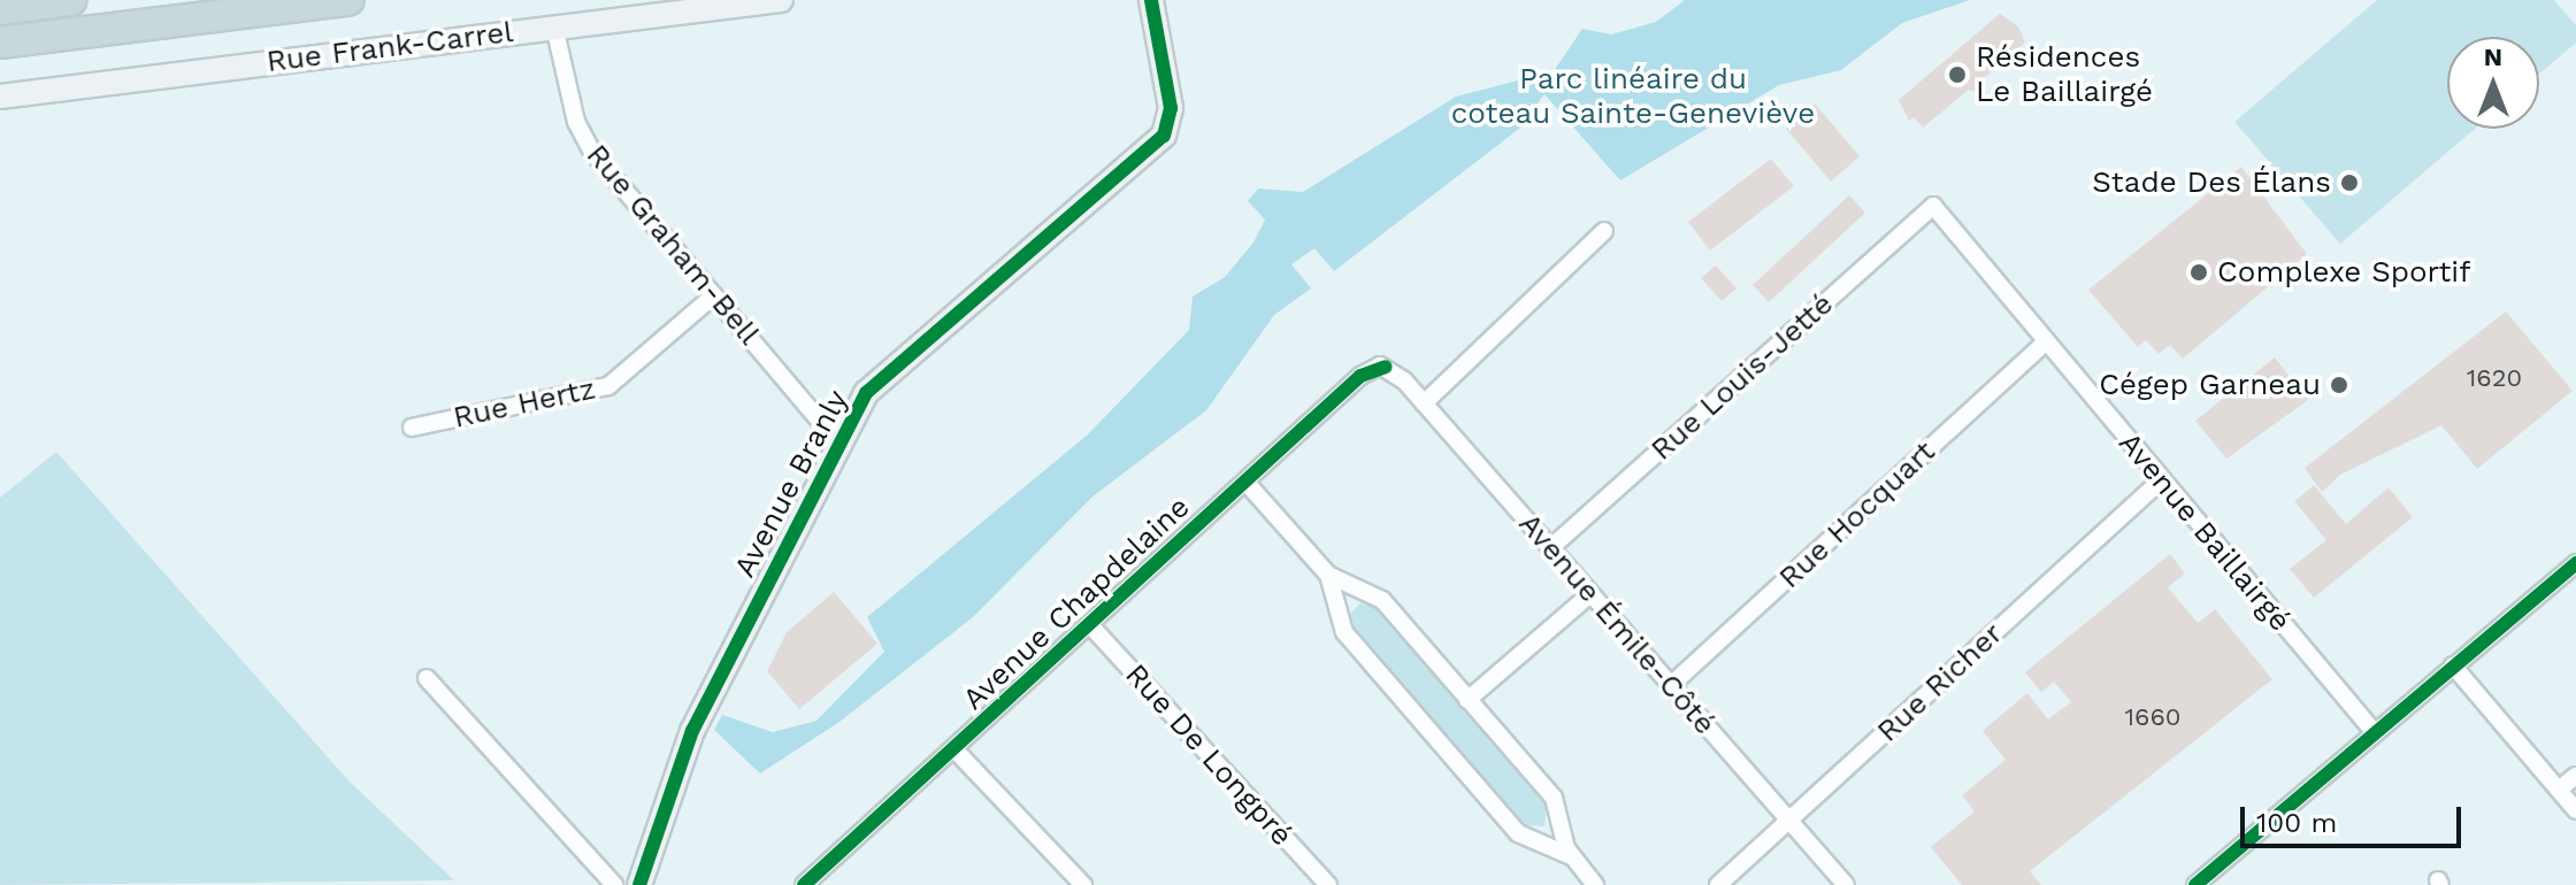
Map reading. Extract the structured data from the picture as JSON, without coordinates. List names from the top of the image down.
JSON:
{
  "streets": {
    "street": [
      "Rue Frank-Carrel",
      "Rue Graham-Bell",
      "Rue Louis-Jetté",
      "Rue Hertz",
      "Avenue Branly",
      "Rue Hocquart",
      "Avenue Baillairgé",
      "Avenue Chapdelaine",
      "Avenue Émile-Côté",
      "Rue Richer",
      "Rue De Longpré"
    ]
  },
  "crossings": [
    ["Rue Frank-Carrel", "Rue Graham-Bell"],
    ["Rue Graham-Bell", "Rue Hertz"],
    ["Rue Graham-Bell", "Avenue Branly"],
    ["Rue Louis-Jetté", "Avenue Baillairgé"],
    ["Rue Louis-Jetté", "Avenue Émile-Côté"],
    ["Rue Hocquart", "Avenue Baillairgé"],
    ["Rue Hocquart", "Avenue Émile-Côté"],
    ["Avenue Baillairgé", "Rue Richer"],
    ["Avenue Chapdelaine", "Avenue Émile-Côté"],
    ["Avenue Chapdelaine", "Rue De Longpré"],
    ["Avenue Émile-Côté", "Rue Richer"]
  ],
  "parks": ["Parc linéaire du coteau Sainte-Geneviève"],
  "places": [
    "Résidences Le Baillairgé",
    "Stade Des Élans",
    "Complexe Sportif",
    "Cégep Garneau"
  ],
  "house_numbers": ["1620", "1660"],
  "scale_bar": "100 m",
  "north": "top"
}
